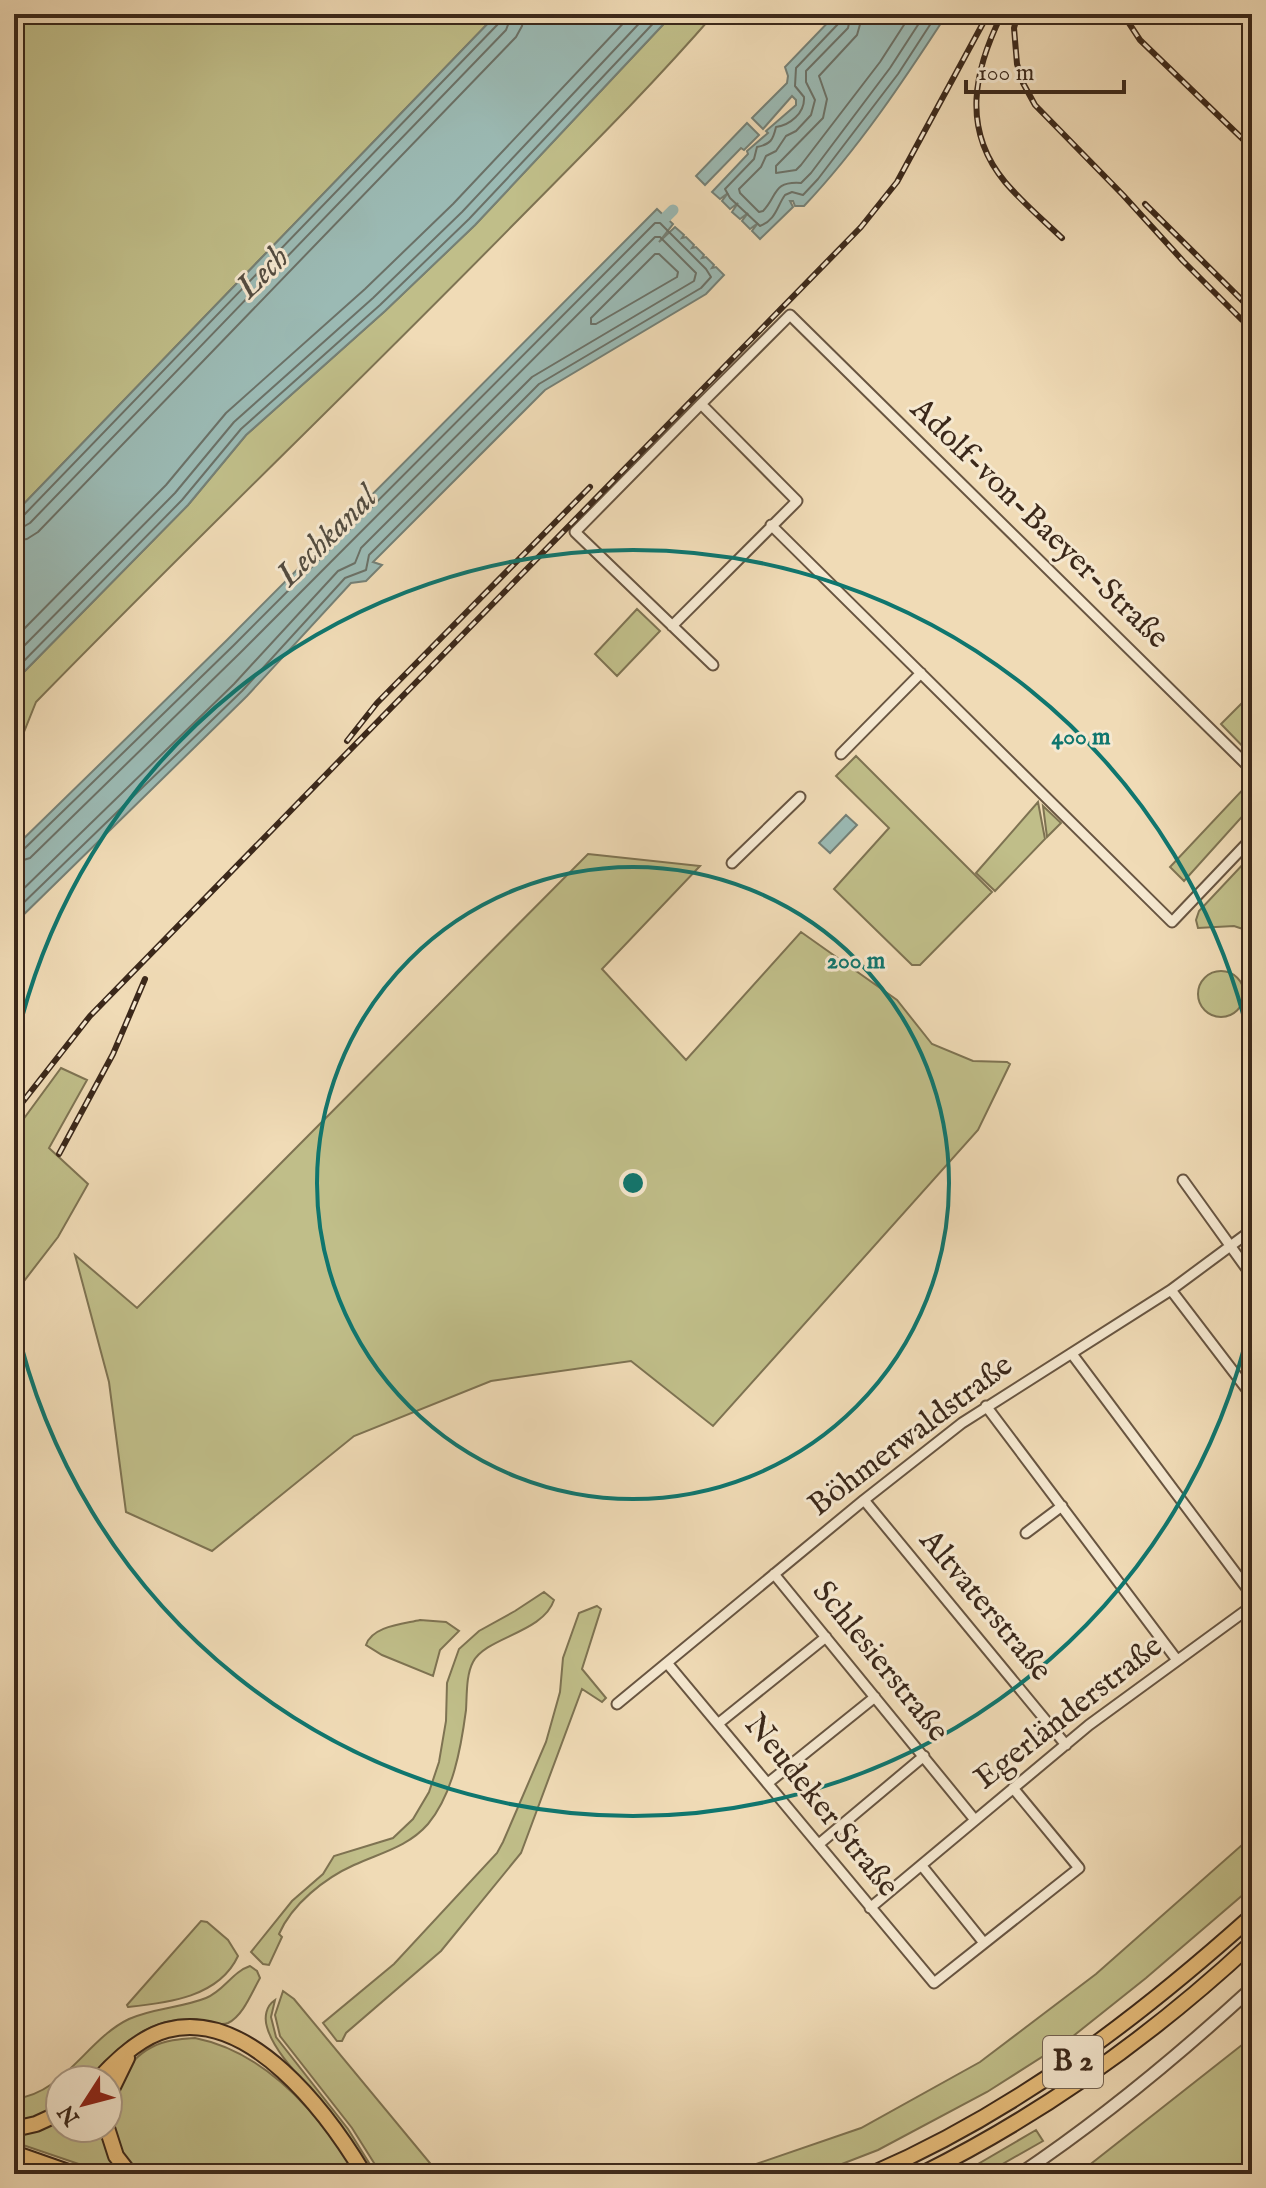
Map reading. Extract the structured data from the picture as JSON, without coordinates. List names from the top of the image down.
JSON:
{
  "streets": {
    "highway": ["B 2"],
    "street": [
      "Adolf-von-Baeyer-Straße",
      "Böhmerwaldstraße",
      "Altvaterstraße",
      "Schlesierstraße",
      "Egerländerstraße",
      "Neudeker Straße"
    ]
  },
  "crossings": [
    ["Böhmerwaldstraße", "Altvaterstraße"],
    ["Böhmerwaldstraße", "Schlesierstraße"],
    ["Böhmerwaldstraße", "Neudeker Straße"],
    ["Altvaterstraße", "Egerländerstraße"],
    ["Schlesierstraße", "Egerländerstraße"],
    ["Egerländerstraße", "Neudeker Straße"]
  ],
  "water": ["Lech", "Lechkanal"],
  "scale_bar": "100 m",
  "north": "bottom left",
  "rings": ["400 m", "200 m"]
}
